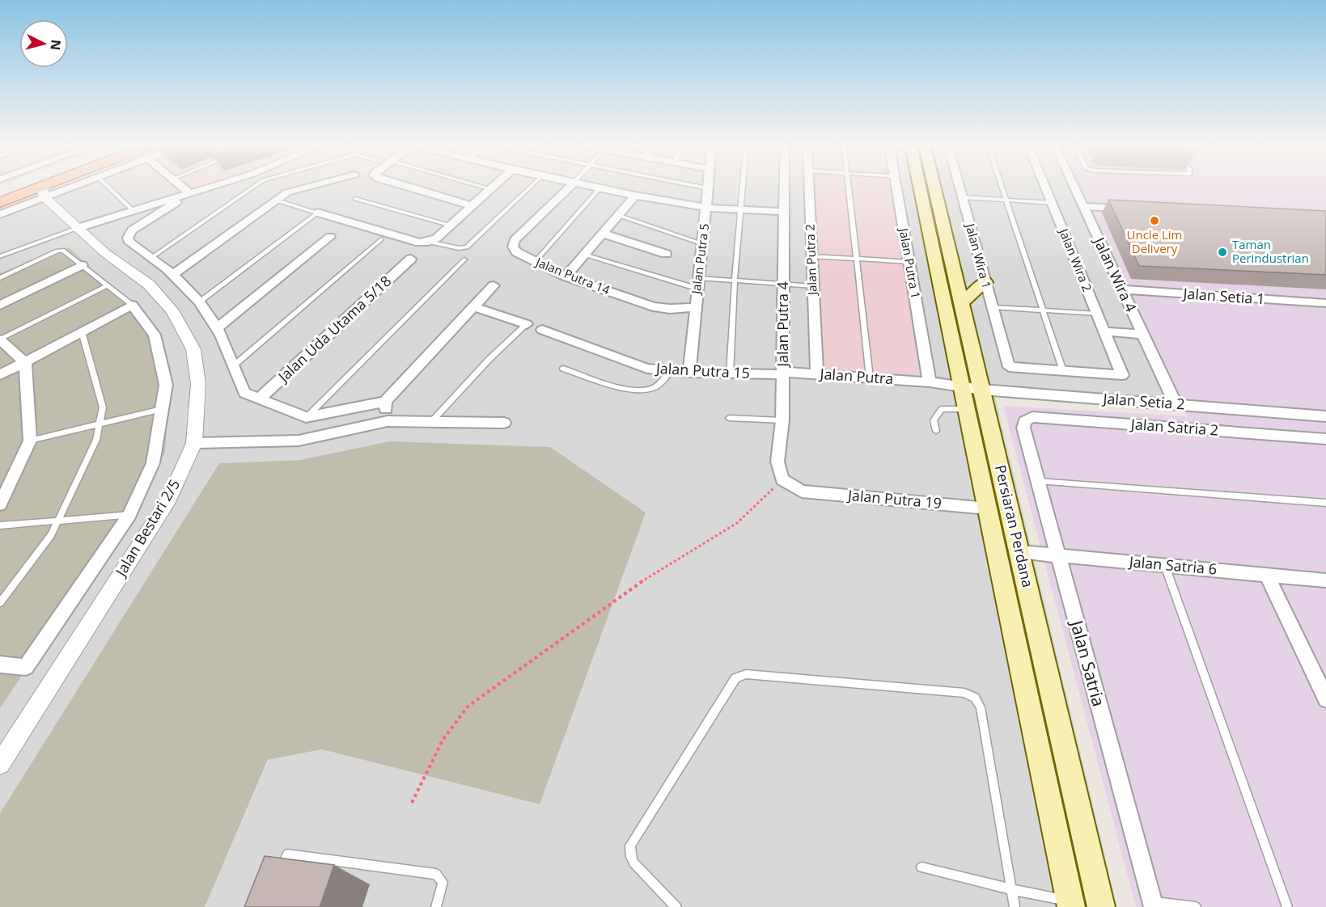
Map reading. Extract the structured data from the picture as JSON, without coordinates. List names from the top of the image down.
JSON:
{
  "streets": {
    "main road": ["Persiaran Perdana"],
    "street": [
      "Jalan Wira 1",
      "Jalan Putra 5",
      "Jalan Putra 2",
      "Jalan Wira 2",
      "Jalan Putra 1",
      "Jalan Wira 4",
      "Jalan Putra 14",
      "Jalan Setia 1",
      "Jalan Putra 4",
      "Jalan Uda Utama 5/18",
      "Jalan Putra 15",
      "Jalan Putra",
      "Jalan Setia 2",
      "Jalan Satria 2",
      "Jalan Putra 19",
      "Jalan Bestari 2/5",
      "Jalan Satria 6",
      "Jalan Satria"
    ]
  },
  "crossings": [
    ["Jalan Wira 1", "Jalan Wira 2"],
    ["Jalan Putra 5", "Jalan Putra 14"],
    ["Jalan Putra 5", "Jalan Putra 15"],
    ["Jalan Putra 2", "Jalan Putra"],
    ["Jalan Putra 1", "Jalan Putra"],
    ["Jalan Wira 4", "Jalan Setia 1"],
    ["Jalan Wira 4", "Jalan Setia 2"],
    ["Jalan Putra 4", "Jalan Putra 15"],
    ["Jalan Putra 4", "Jalan Putra"],
    ["Jalan Putra 4", "Jalan Putra 19"],
    ["Jalan Putra 15", "Jalan Putra"],
    ["Jalan Putra", "Jalan Setia 2"],
    ["Jalan Putra", "Persiaran Perdana"],
    ["Jalan Setia 2", "Persiaran Perdana"],
    ["Jalan Satria 2", "Jalan Satria"],
    ["Jalan Putra 19", "Persiaran Perdana"],
    ["Persiaran Perdana", "Jalan Satria 6"],
    ["Jalan Satria 6", "Jalan Satria"]
  ],
  "places": ["Uncle Lim Delivery", "Taman Perindustrian"],
  "north": "right"
}
